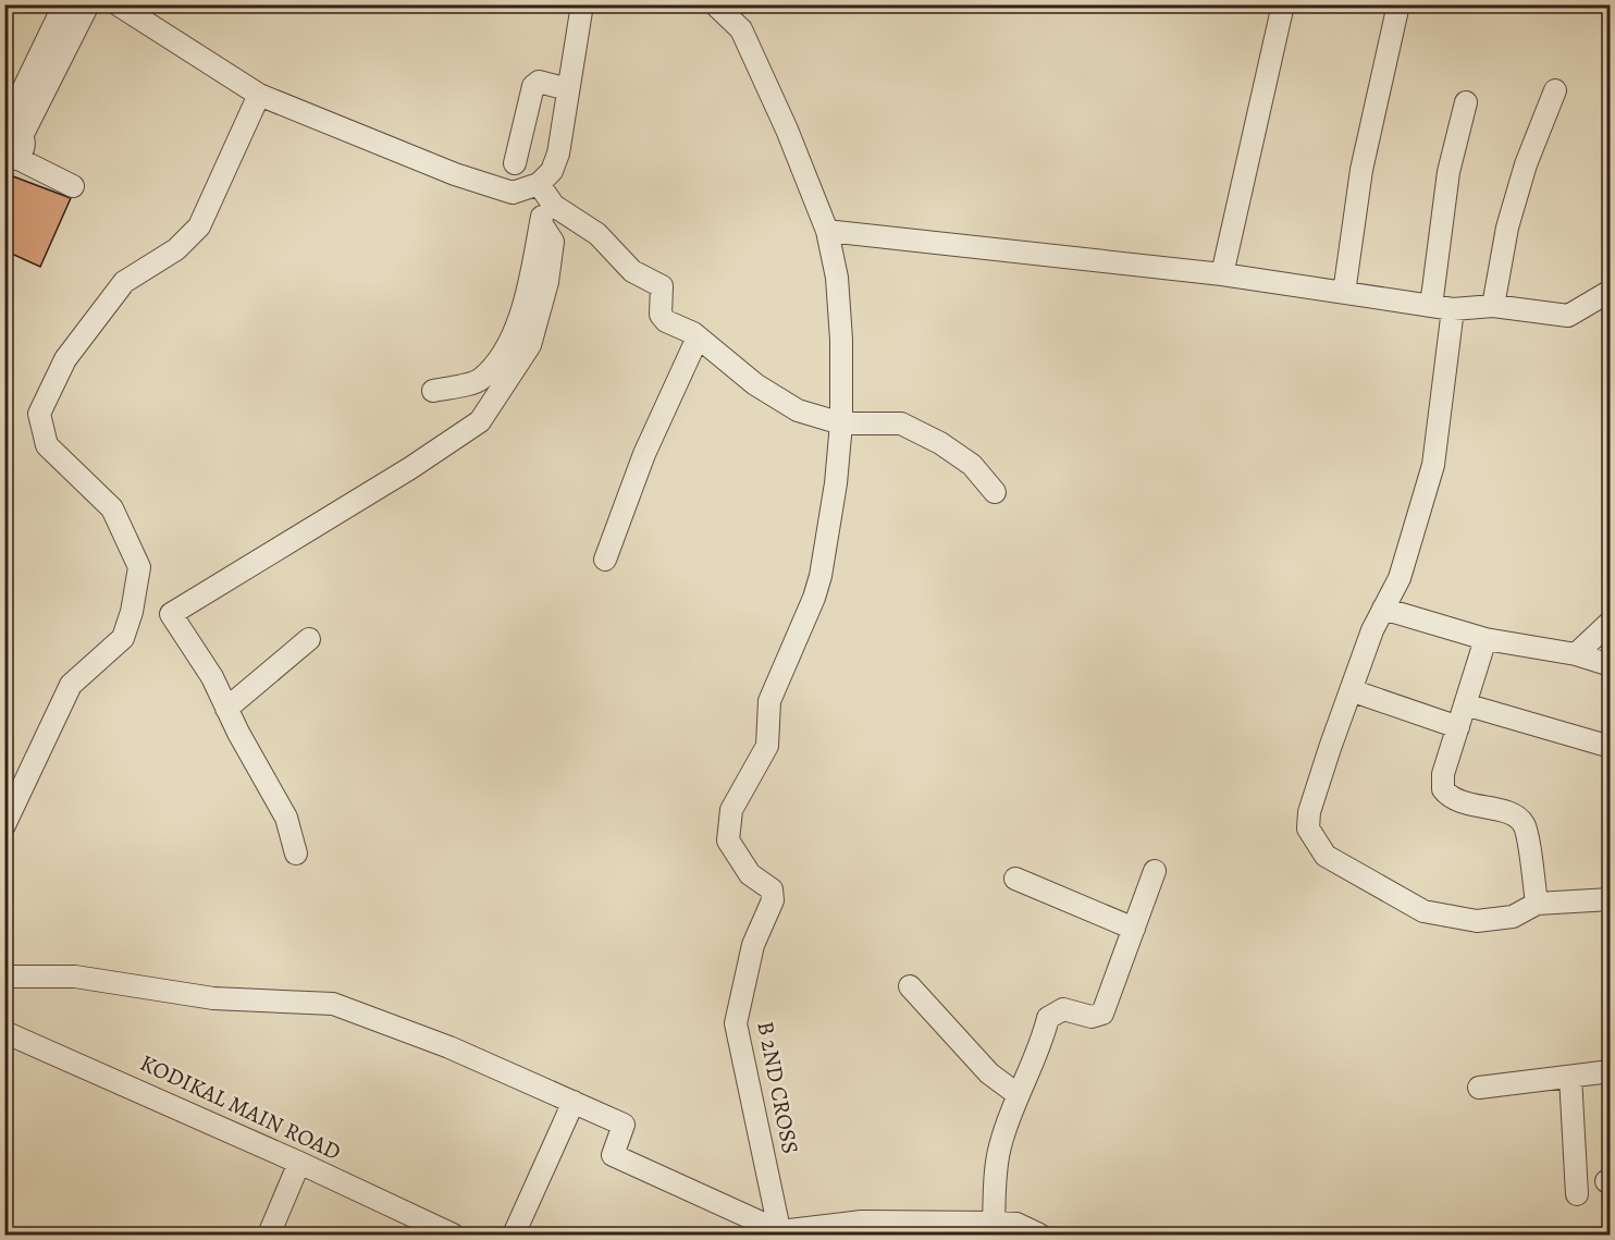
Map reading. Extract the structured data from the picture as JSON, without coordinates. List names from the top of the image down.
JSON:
{
  "streets": {
    "street": ["B 2ND CROSS", "KODIKAL MAIN ROAD"]
  }
}
